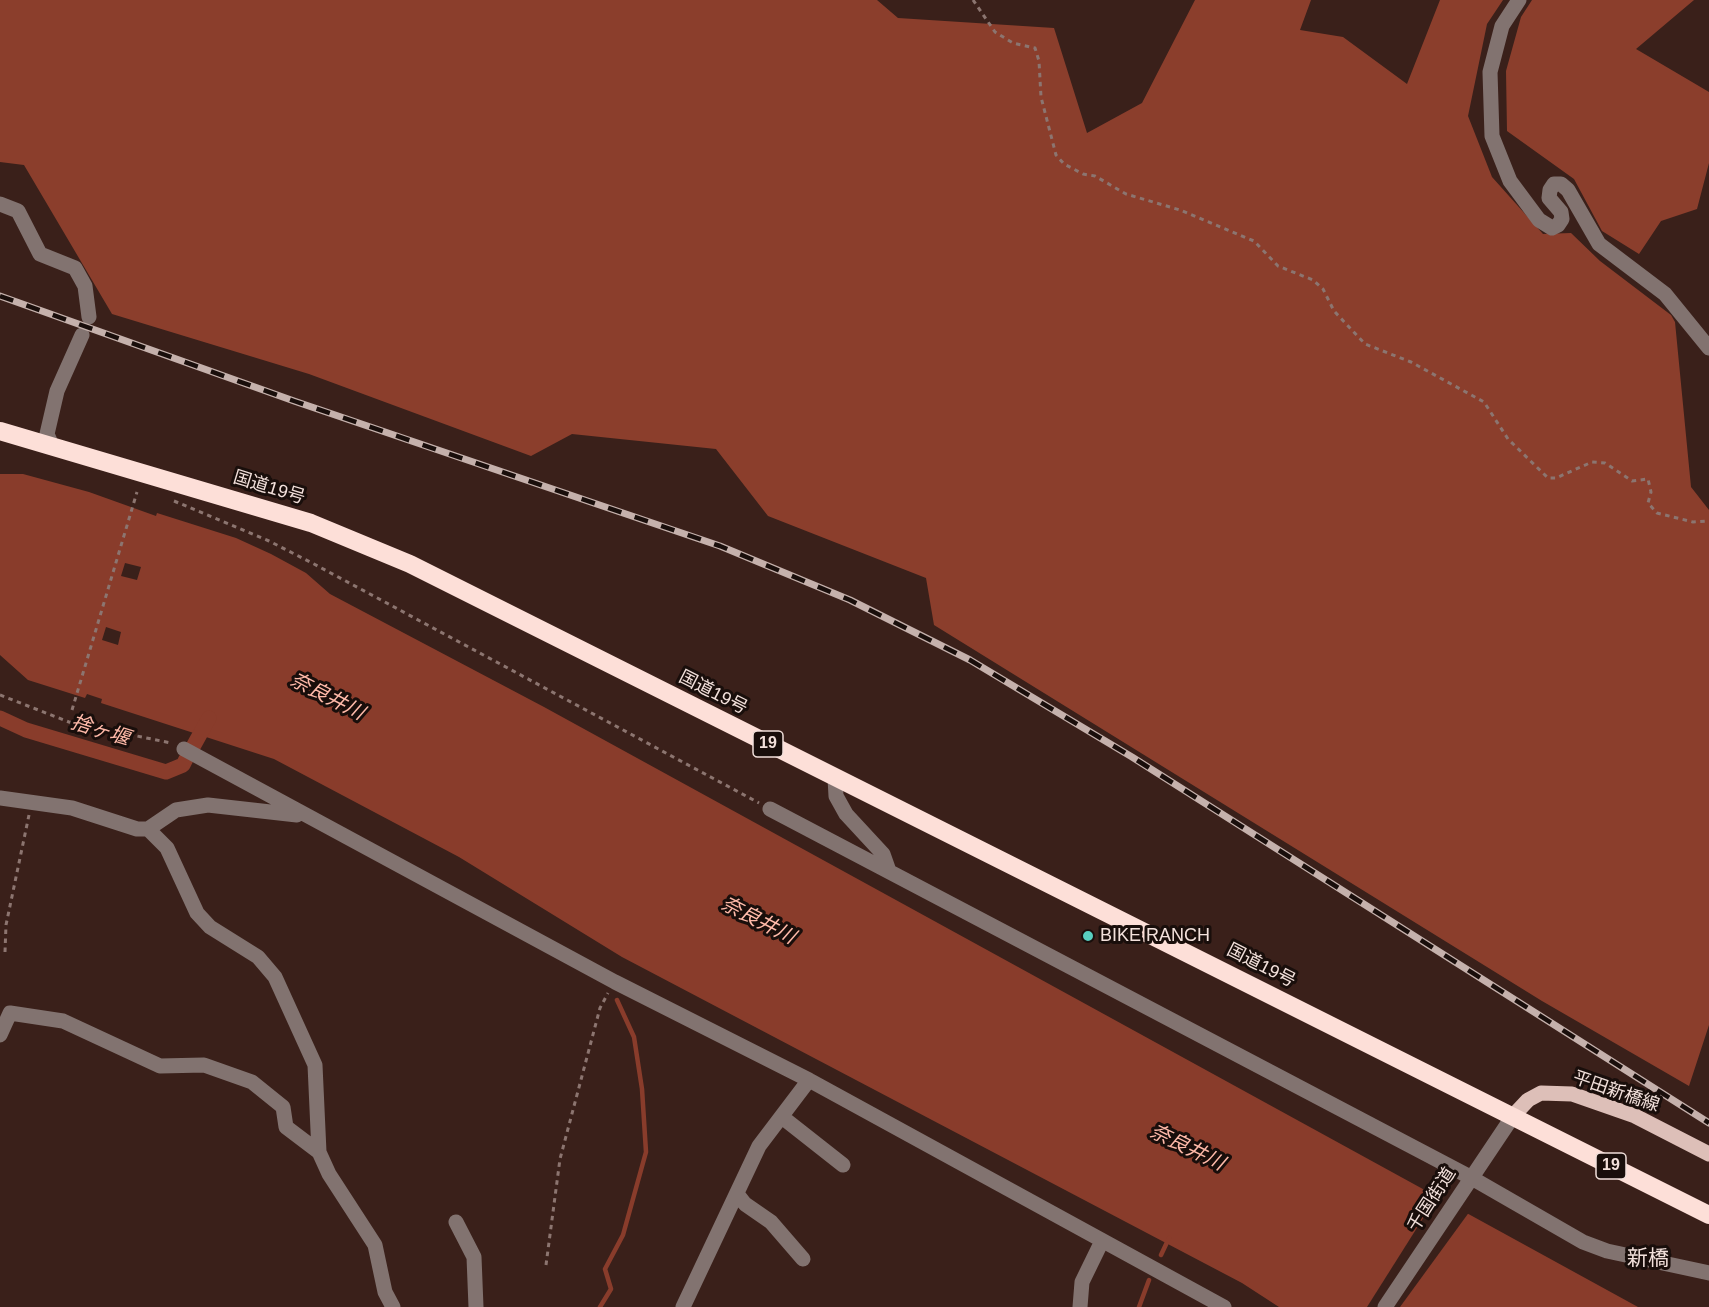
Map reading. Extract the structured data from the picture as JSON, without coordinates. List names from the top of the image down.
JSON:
{
  "streets": {
    "highway": ["国道19号", "19"],
    "main road": ["平田新橋線"],
    "street": ["千国街道"]
  },
  "crossings": [
    ["国道19号", "19"],
    ["国道19号", "平田新橋線"],
    ["国道19号", "千国街道"],
    ["19", "平田新橋線"],
    ["19", "千国街道"],
    ["平田新橋線", "千国街道"]
  ],
  "districts": ["新橋"],
  "water": ["奈良井川", "捨ヶ堰"],
  "places": ["BIKE RANCH"]
}
